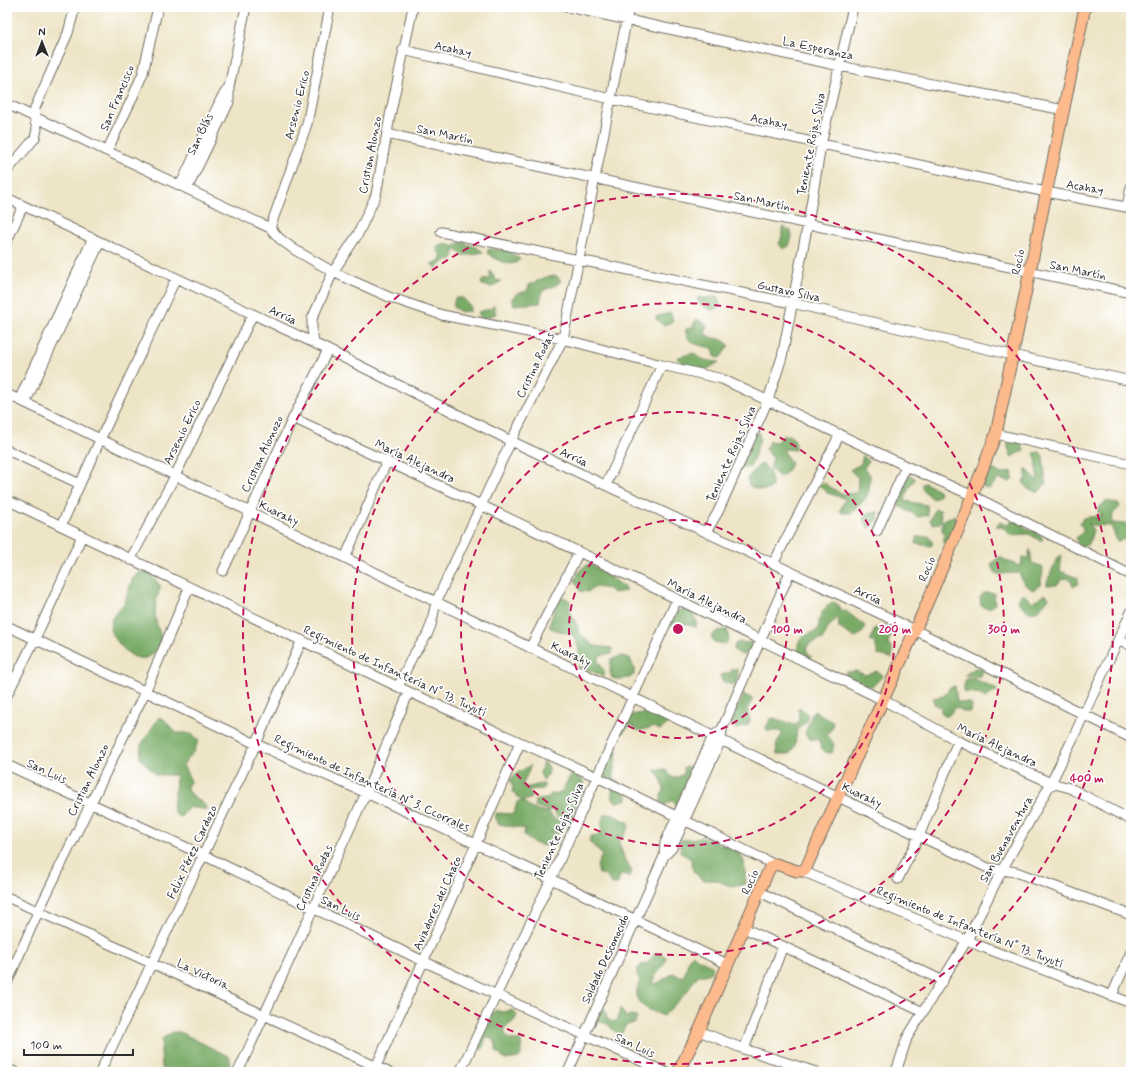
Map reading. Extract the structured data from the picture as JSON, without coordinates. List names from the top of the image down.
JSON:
{
  "streets": {
    "main road": ["Rocío"],
    "street": [
      "La Esperanza",
      "Acahay",
      "San Francisco",
      "Arsenio Erico",
      "San Blás",
      "San Martín",
      "Teniente Rojas Silva",
      "Cristian Alonzo",
      "Gustavo Silva",
      "Arrúa",
      "Cristina Rodas",
      "Cristian Alonozo",
      "María Alejandra",
      "Kuarahy",
      "Regimiento de Infantería N° 13. Tuyutí",
      "San Luis",
      "Regimiento de Infantería N° 3. Ccorrales",
      "San Buenaventura",
      "Felix Pérez Cardozo",
      "Aviadores del Chaco",
      "Soldado Desconocido",
      "La Victoria"
    ]
  },
  "crossings": [
    ["La Esperanza", "Teniente Rojas Silva"],
    ["La Esperanza", "Rocío"],
    ["La Esperanza", "Cristina Rodas"],
    ["Acahay", "Teniente Rojas Silva"],
    ["Acahay", "Cristian Alonzo"],
    ["Acahay", "Rocío"],
    ["Acahay", "Cristina Rodas"],
    ["Arsenio Erico", "Arrúa"],
    ["Arsenio Erico", "Kuarahy"],
    ["Arsenio Erico", "Regimiento de Infantería N° 13. Tuyutí"],
    ["San Martín", "Teniente Rojas Silva"],
    ["San Martín", "Cristian Alonzo"],
    ["San Martín", "Rocío"],
    ["San Martín", "Cristina Rodas"],
    ["Teniente Rojas Silva", "Gustavo Silva"],
    ["Teniente Rojas Silva", "Arrúa"],
    ["Teniente Rojas Silva", "María Alejandra"],
    ["Teniente Rojas Silva", "Kuarahy"],
    ["Teniente Rojas Silva", "Regimiento de Infantería N° 13. Tuyutí"],
    ["Teniente Rojas Silva", "San Luis"],
    ["Teniente Rojas Silva", "Regimiento de Infantería N° 3. Ccorrales"],
    ["Cristian Alonzo", "Arrúa"],
    ["Cristian Alonzo", "Regimiento de Infantería N° 13. Tuyutí"],
    ["Cristian Alonzo", "San Luis"],
    ["Cristian Alonzo", "Regimiento de Infantería N° 3. Ccorrales"],
    ["Cristian Alonzo", "La Victoria"],
    ["Rocío", "Gustavo Silva"],
    ["Rocío", "Arrúa"],
    ["Rocío", "María Alejandra"],
    ["Rocío", "Kuarahy"],
    ["Rocío", "Regimiento de Infantería N° 13. Tuyutí"],
    ["Rocío", "Regimiento de Infantería N° 3. Ccorrales"],
    ["Gustavo Silva", "Cristina Rodas"],
    ["Arrúa", "Cristina Rodas"],
    ["Arrúa", "Cristian Alonozo"],
    ["Arrúa", "San Buenaventura"],
    ["Arrúa", "Soldado Desconocido"],
    ["Cristina Rodas", "María Alejandra"],
    ["Cristina Rodas", "Kuarahy"],
    ["Cristina Rodas", "Regimiento de Infantería N° 13. Tuyutí"],
    ["Cristina Rodas", "San Luis"],
    ["Cristina Rodas", "Regimiento de Infantería N° 3. Ccorrales"],
    ["Cristina Rodas", "La Victoria"],
    ["Cristian Alonozo", "María Alejandra"],
    ["Cristian Alonozo", "Kuarahy"],
    ["María Alejandra", "San Buenaventura"],
    ["María Alejandra", "Soldado Desconocido"],
    ["Kuarahy", "San Buenaventura"],
    ["Kuarahy", "Soldado Desconocido"],
    ["Regimiento de Infantería N° 13. Tuyutí", "San Buenaventura"],
    ["Regimiento de Infantería N° 13. Tuyutí", "Felix Pérez Cardozo"],
    ["Regimiento de Infantería N° 13. Tuyutí", "Aviadores del Chaco"],
    ["Regimiento de Infantería N° 13. Tuyutí", "Soldado Desconocido"],
    ["San Luis", "Felix Pérez Cardozo"],
    ["San Luis", "Aviadores del Chaco"],
    ["San Luis", "Soldado Desconocido"],
    ["Regimiento de Infantería N° 3. Ccorrales", "Felix Pérez Cardozo"],
    ["Regimiento de Infantería N° 3. Ccorrales", "Aviadores del Chaco"],
    ["Regimiento de Infantería N° 3. Ccorrales", "Soldado Desconocido"],
    ["Felix Pérez Cardozo", "La Victoria"],
    ["Aviadores del Chaco", "La Victoria"]
  ],
  "scale_bar": "100 m",
  "north": "top",
  "rings": [
    "100 m",
    "200 m",
    "300 m",
    "400 m"
  ]
}
